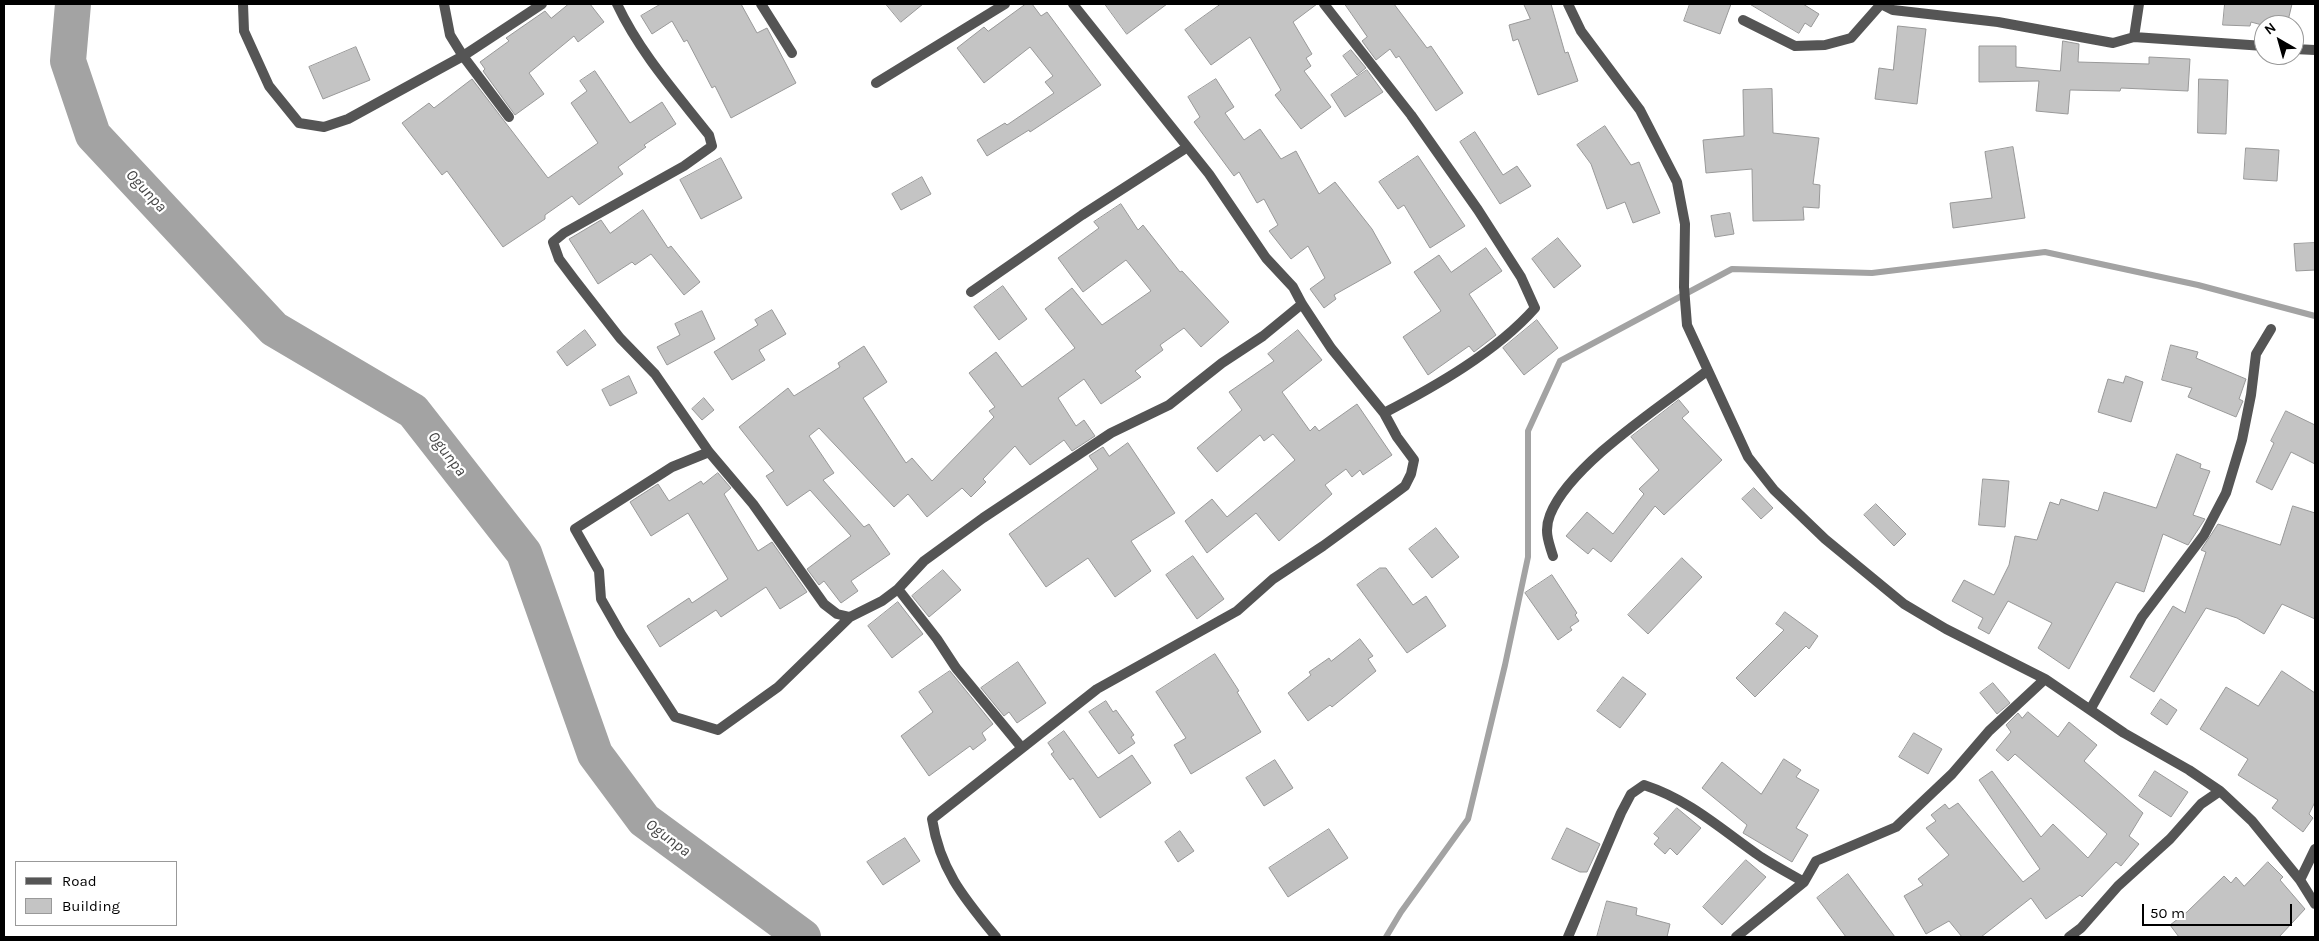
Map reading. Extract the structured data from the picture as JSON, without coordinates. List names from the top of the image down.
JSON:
{
  "water": ["Ogunpa"],
  "legend": ["Road", "Building"],
  "scale_bar": "50 m",
  "north": "top left"
}
